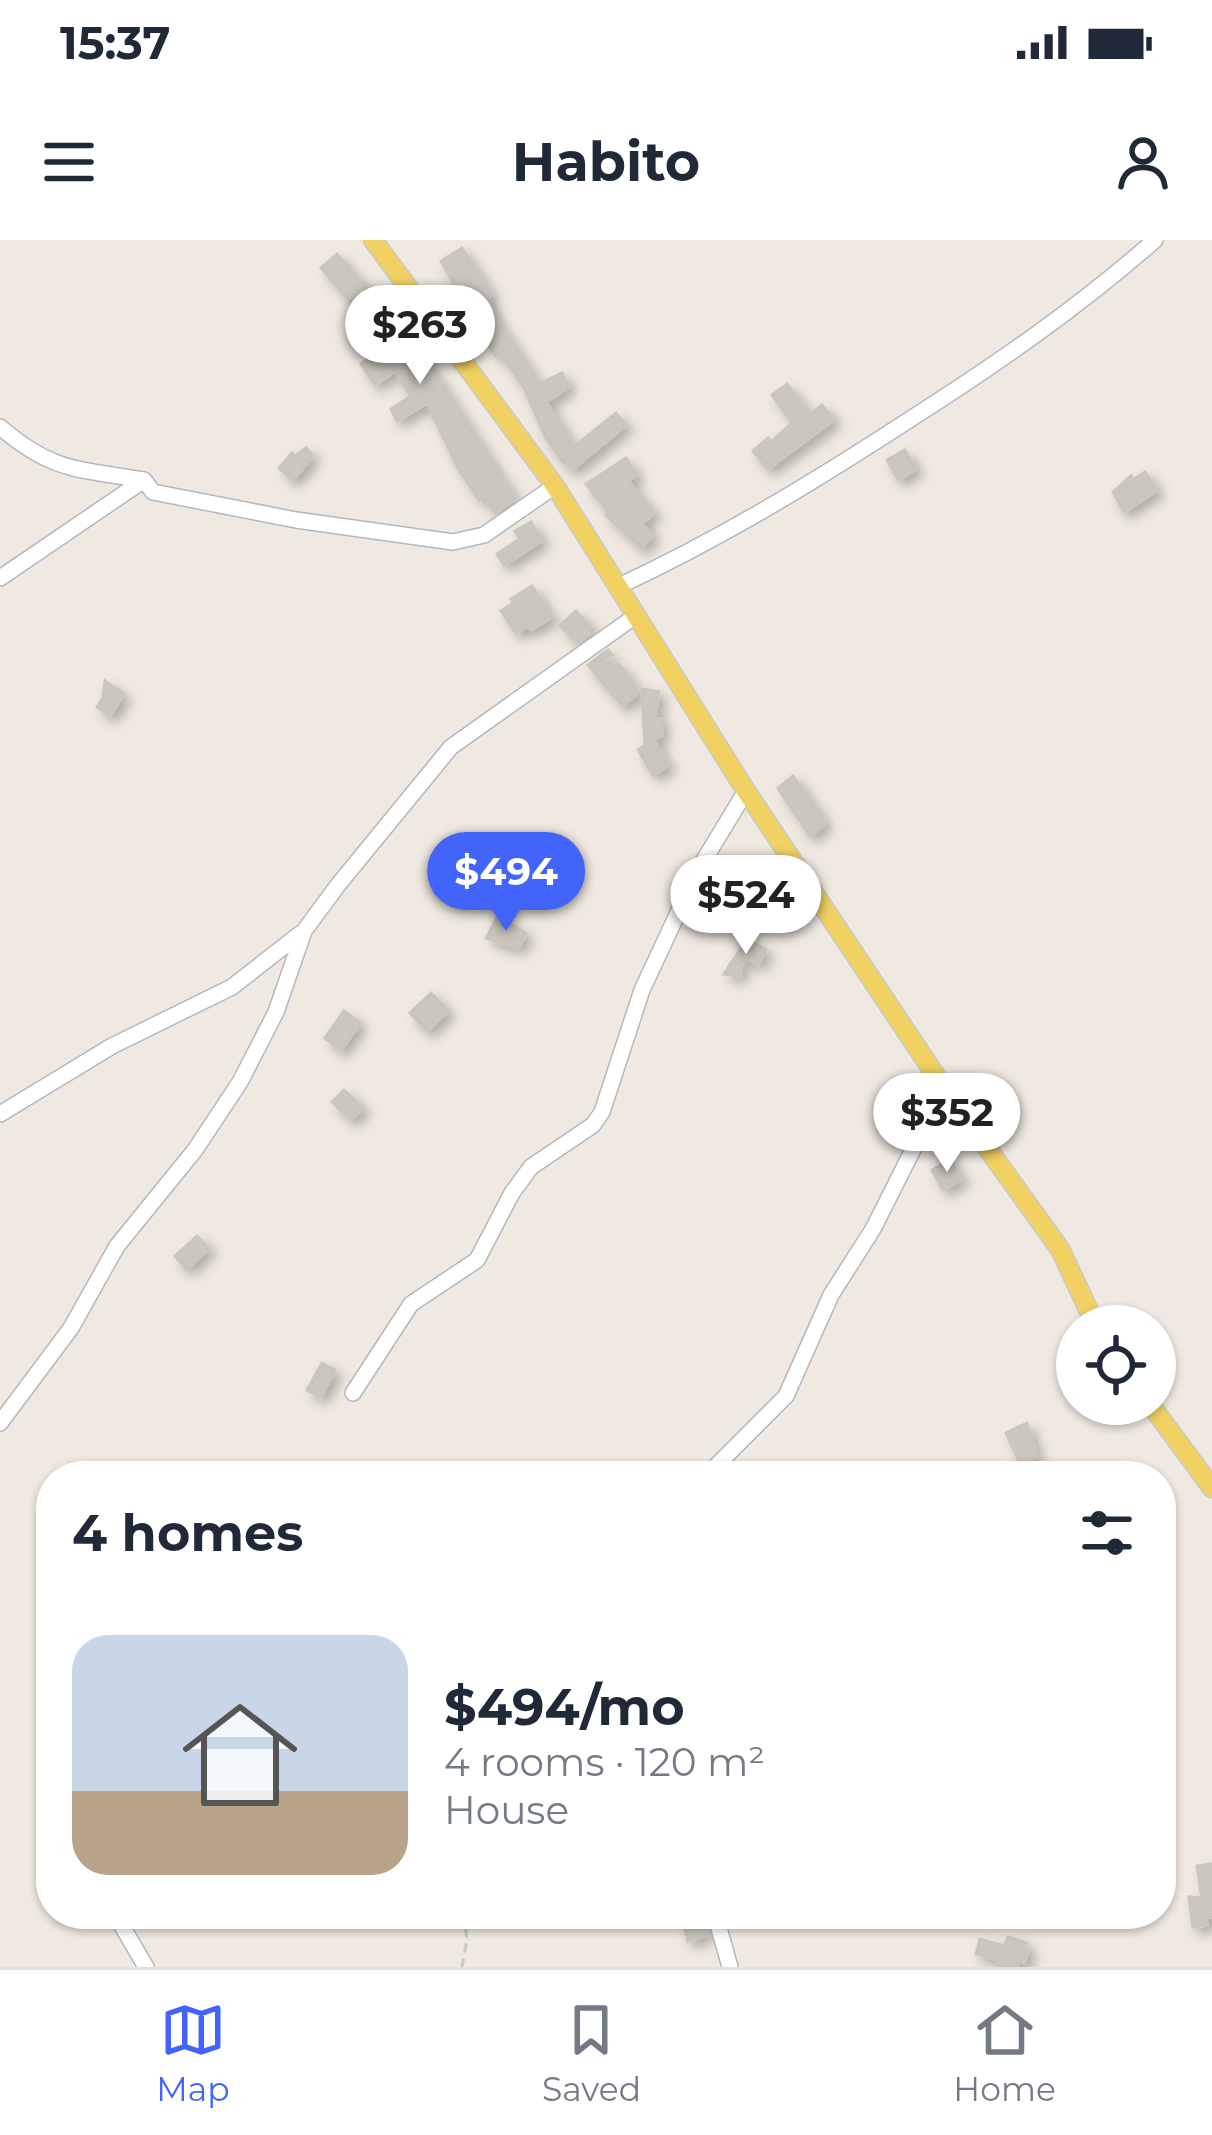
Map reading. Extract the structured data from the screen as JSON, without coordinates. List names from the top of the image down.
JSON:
{
  "page": {
    "status": "15:37",
    "header": "Habito",
    "price": [
      "$263",
      "$494",
      "$524",
      "$352"
    ],
    "heading": "4 homes",
    "list": [
      {
        "name": "$494/mo",
        "note": "4 rooms · 120 m² · House"
      }
    ],
    "tabs": ["Map", "Saved", "Home"]
  }
}
